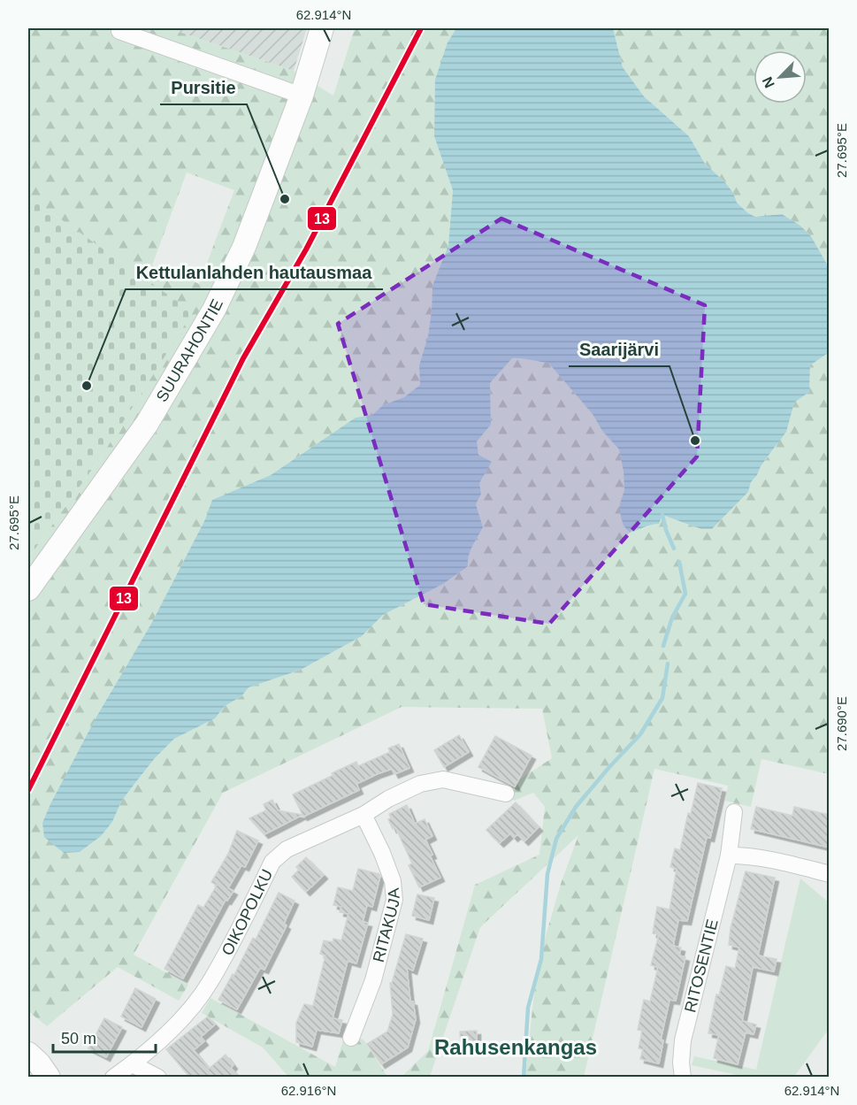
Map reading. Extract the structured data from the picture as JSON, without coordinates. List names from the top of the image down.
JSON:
{
  "streets": {
    "street": [
      "SUURAHONTIE",
      "OIKOPOLKU",
      "RITAKUJA",
      "RITOSENTIE"
    ]
  },
  "crossings": [
    ["OIKOPOLKU", "RITAKUJA"]
  ],
  "districts": ["Rahusenkangas"],
  "places": ["Pursitie", "Kettulanlahden hautausmaa", "Saarijärvi"],
  "lines": ["transit line 13"],
  "scale_bar": "50 m",
  "north": "bottom left",
  "coordinates": [
    "62.914°N",
    "27.695°E",
    "27.690°E",
    "62.916°N"
  ]
}
